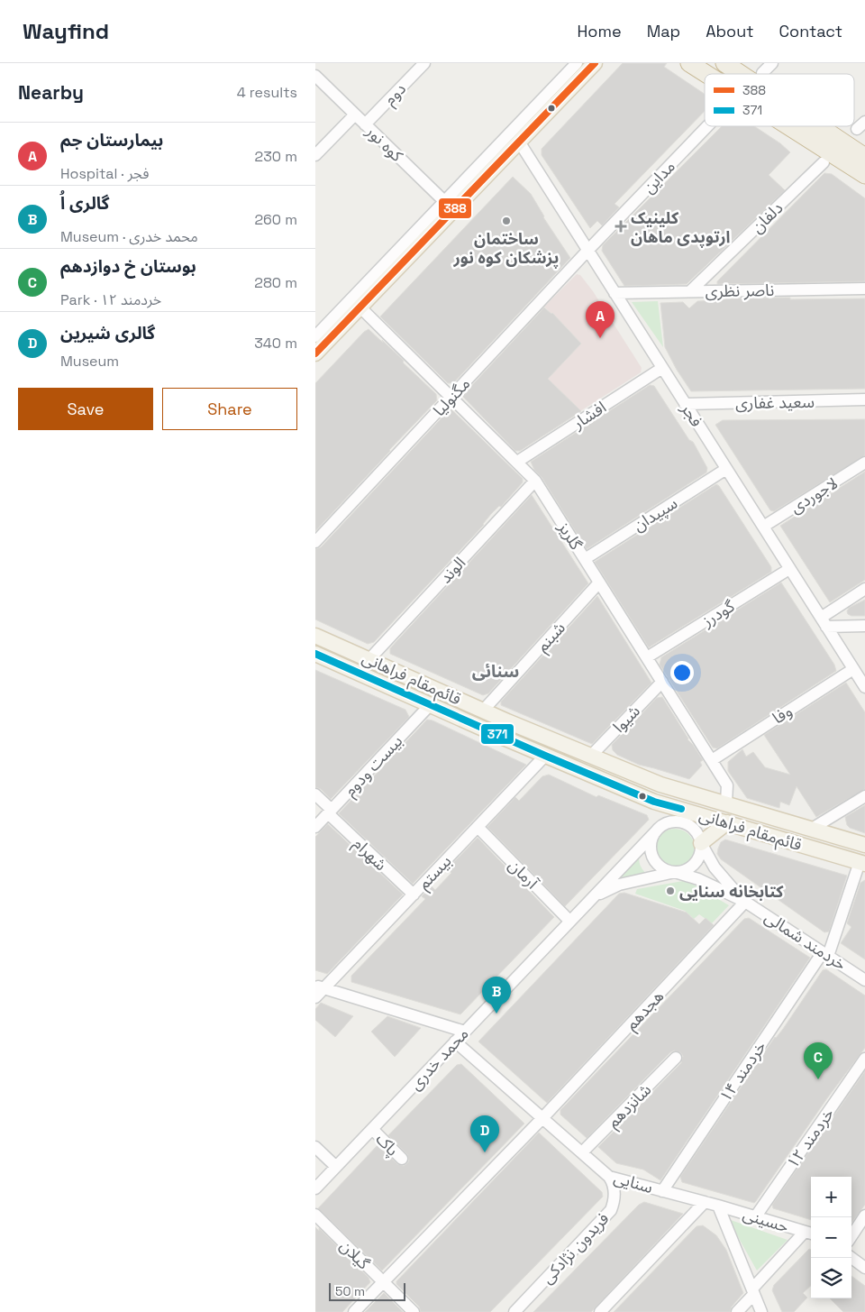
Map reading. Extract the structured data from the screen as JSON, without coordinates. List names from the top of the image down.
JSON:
{
  "streets": {
    "main road": ["قائم‌مقام فراهانی"],
    "street": [
      "دوم",
      "کوه نور",
      "مداین",
      "دلفان",
      "ناصر نظری",
      "مگنولیا",
      "سعید غفاری",
      "افشار",
      "فجر",
      "لاجوردی",
      "سپیدان",
      "گلریز",
      "الوند",
      "گودرز",
      "شبنم",
      "وفا",
      "شیوا",
      "بیست ودوم",
      "شهرام",
      "بیستم",
      "آرمان",
      "خردمند شمالی",
      "هجدهم",
      "محمد خدری",
      "خردمند ۱۴",
      "شانزدهم",
      "خردمند ۱۲",
      "پاک",
      "سنایی",
      "حسینی",
      "فریدون نژادکی",
      "گیلان"
    ]
  },
  "crossings": [
    ["دوم", "کوه نور"],
    ["مداین", "مگنولیا"],
    ["مداین", "فجر"],
    ["دلفان", "ناصر نظری"],
    ["ناصر نظری", "فجر"],
    ["مگنولیا", "فجر"],
    ["مگنولیا", "گلریز"],
    ["سعید غفاری", "فجر"],
    ["افشار", "فجر"],
    ["افشار", "گلریز"],
    ["فجر", "لاجوردی"],
    ["فجر", "سپیدان"],
    ["فجر", "گودرز"],
    ["فجر", "وفا"],
    ["سپیدان", "گلریز"],
    ["گلریز", "الوند"],
    ["گلریز", "گودرز"],
    ["گلریز", "شبنم"],
    ["گلریز", "قائم‌مقام فراهانی"],
    ["گلریز", "وفا"],
    ["گلریز", "شیوا"],
    ["الوند", "قائم‌مقام فراهانی"],
    ["شبنم", "قائم‌مقام فراهانی"],
    ["قائم‌مقام فراهانی", "شیوا"],
    ["قائم‌مقام فراهانی", "بیست ودوم"],
    ["قائم‌مقام فراهانی", "بیستم"],
    ["قائم‌مقام فراهانی", "محمد خدری"],
    ["قائم‌مقام فراهانی", "خردمند ۱۴"],
    ["بیست ودوم", "شهرام"],
    ["شهرام", "بیستم"],
    ["بیستم", "آرمان"],
    ["آرمان", "محمد خدری"],
    ["خردمند شمالی", "هجدهم"],
    ["خردمند شمالی", "محمد خدری"],
    ["خردمند شمالی", "خردمند ۱۴"],
    ["هجدهم", "سنایی"],
    ["هجدهم", "گیلان"],
    ["محمد خدری", "پاک"],
    ["محمد خدری", "سنایی"],
    ["خردمند ۱۴", "سنایی"],
    ["شانزدهم", "سنایی"],
    ["خردمند ۱۲", "حسینی"],
    ["سنایی", "حسینی"],
    ["سنایی", "فریدون نژادکی"]
  ],
  "districts": ["سنائی"],
  "places": {
    "other": ["ساختمان پزشکان کوه نور", "كتابخانه سنایی"],
    "health": ["کلینیک ارتوپدی ماهان"]
  },
  "lines": ["transit line 388", "transit line 371"],
  "legend": ["388", "371"],
  "scale_bar": "50 m",
  "page": {
    "header": "Wayfind",
    "nav": [
      "Home",
      "Map",
      "About",
      "Contact"
    ],
    "heading": ["Nearby", "4 results"],
    "list": [
      {
        "mark": "A",
        "name": "بیمارستان جم",
        "note": "Hospital · فجر",
        "value": "230 m"
      },
      {
        "mark": "B",
        "name": "گالری اُ",
        "note": "Museum · محمد خدری",
        "value": "260 m"
      },
      {
        "mark": "C",
        "name": "بوستان خ دوازدهم",
        "note": "Park · خردمند ۱۲",
        "value": "280 m"
      },
      {
        "mark": "D",
        "name": "گالری شیرین",
        "note": "Museum",
        "value": "340 m"
      }
    ],
    "pins": [
      "A",
      "B",
      "C",
      "D"
    ],
    "buttons": ["Save", "Share"],
    "map_buttons": ["+", "−"],
    "scale": "50 m"
  }
}
